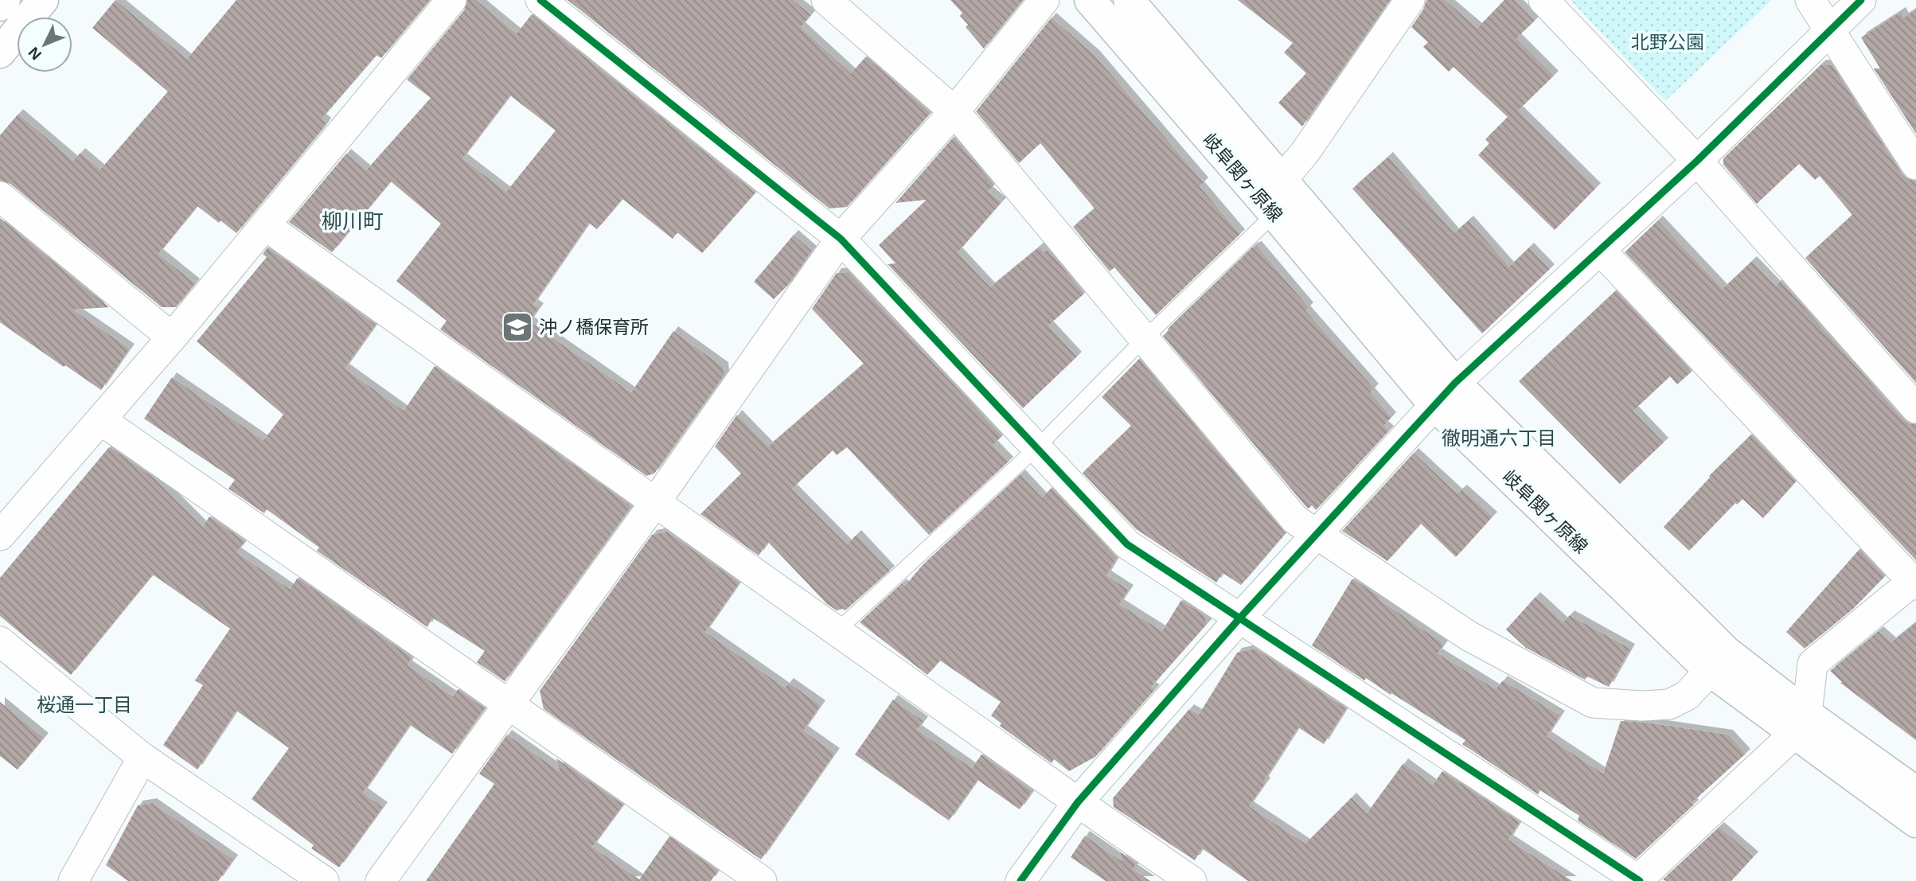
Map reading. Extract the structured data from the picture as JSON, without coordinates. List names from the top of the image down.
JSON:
{
  "streets": {
    "main road": ["岐阜関ヶ原線"]
  },
  "districts": ["柳川町", "徹明通六丁目", "桜通一丁目"],
  "parks": ["北野公園"],
  "places": {
    "school or university": ["沖ノ橋保育所"]
  },
  "north": "bottom left"
}
